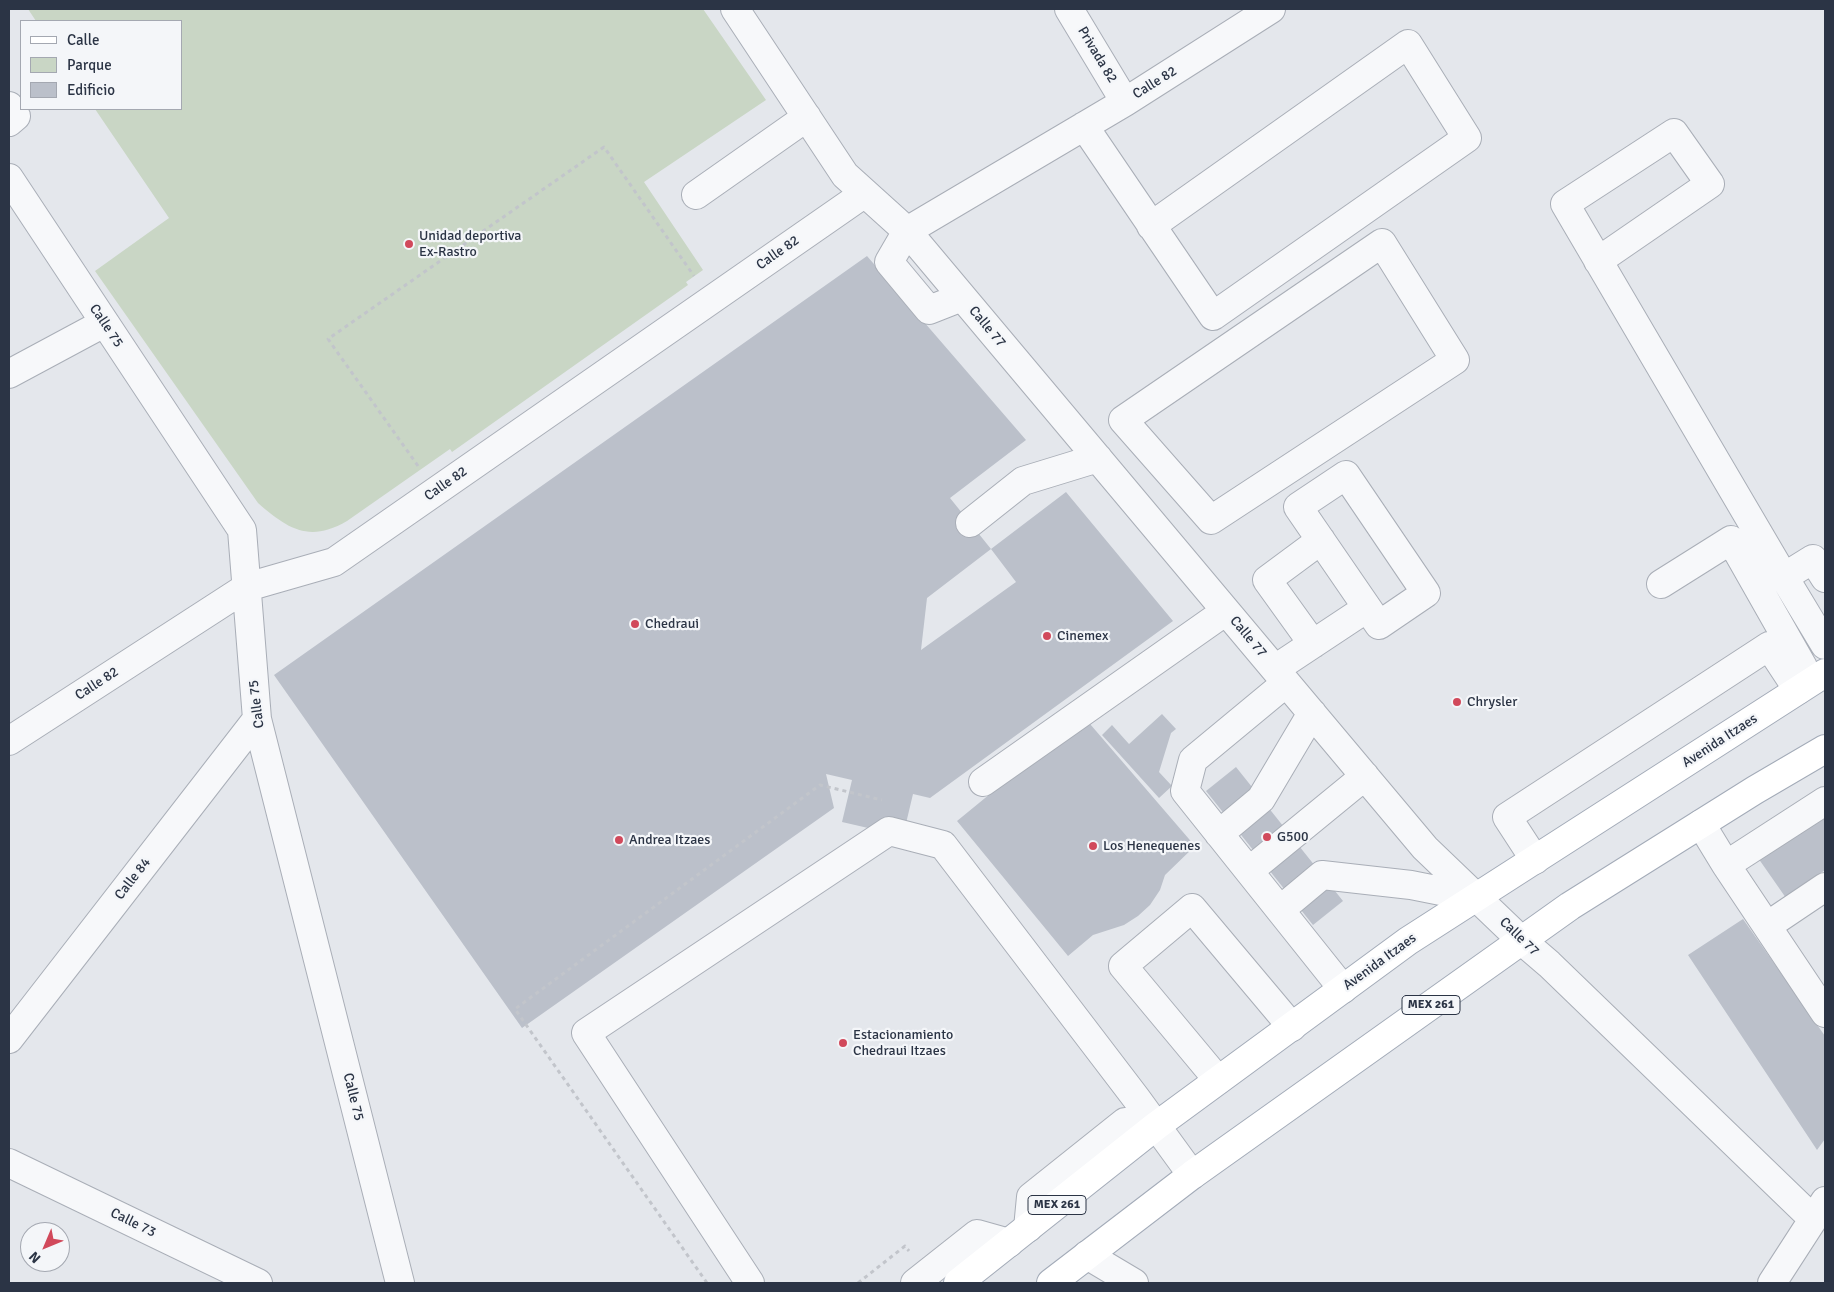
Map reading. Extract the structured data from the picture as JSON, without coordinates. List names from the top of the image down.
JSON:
{
  "streets": {
    "main road": ["Avenida Itzaes", "MEX 261"],
    "street": [
      "Privada 82",
      "Calle 82",
      "Calle 75",
      "Calle 77",
      "Calle 84",
      "Calle 73"
    ]
  },
  "crossings": [
    ["Privada 82", "Calle 82"],
    ["Calle 82", "Calle 75"],
    ["Calle 82", "Calle 77"],
    ["Calle 75", "Calle 84"],
    ["Calle 77", "Avenida Itzaes"],
    ["Calle 77", "MEX 261"]
  ],
  "places": [
    "Unidad deportiva Ex-Rastro",
    "Chedraui",
    "Cinemex",
    "Chrysler",
    "G500",
    "Andrea Itzaes",
    "Los Henequenes",
    "Estacionamiento Chedraui Itzaes"
  ],
  "legend": ["Calle", "Parque", "Edificio"],
  "north": "bottom left"
}
